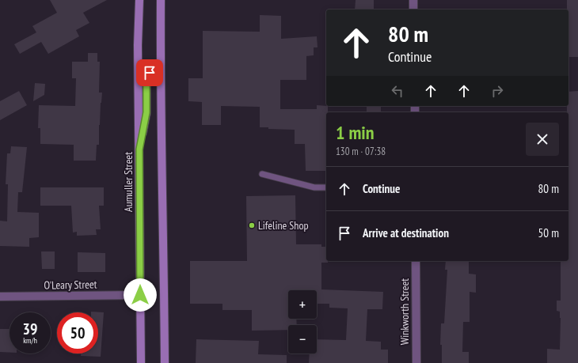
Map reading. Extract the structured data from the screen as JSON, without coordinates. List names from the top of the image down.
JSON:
{
  "streets": {
    "main road": ["Aumuller Street"],
    "street": ["O'Leary Street", "Winkworth Street"]
  },
  "crossings": [
    ["Aumuller Street", "O'Leary Street"]
  ],
  "places": ["Lifeline Shop"],
  "page": {
    "turn": ["80 m", "Continue"],
    "heading": ["1 min", "130 m · 07:38"],
    "list": [
      {
        "name": "Continue",
        "value": "80 m"
      },
      {
        "name": "Arrive at destination",
        "value": "50 m"
      }
    ],
    "map_buttons": ["+", "−"],
    "speed": "39 km/h",
    "limit": "50"
  }
}
